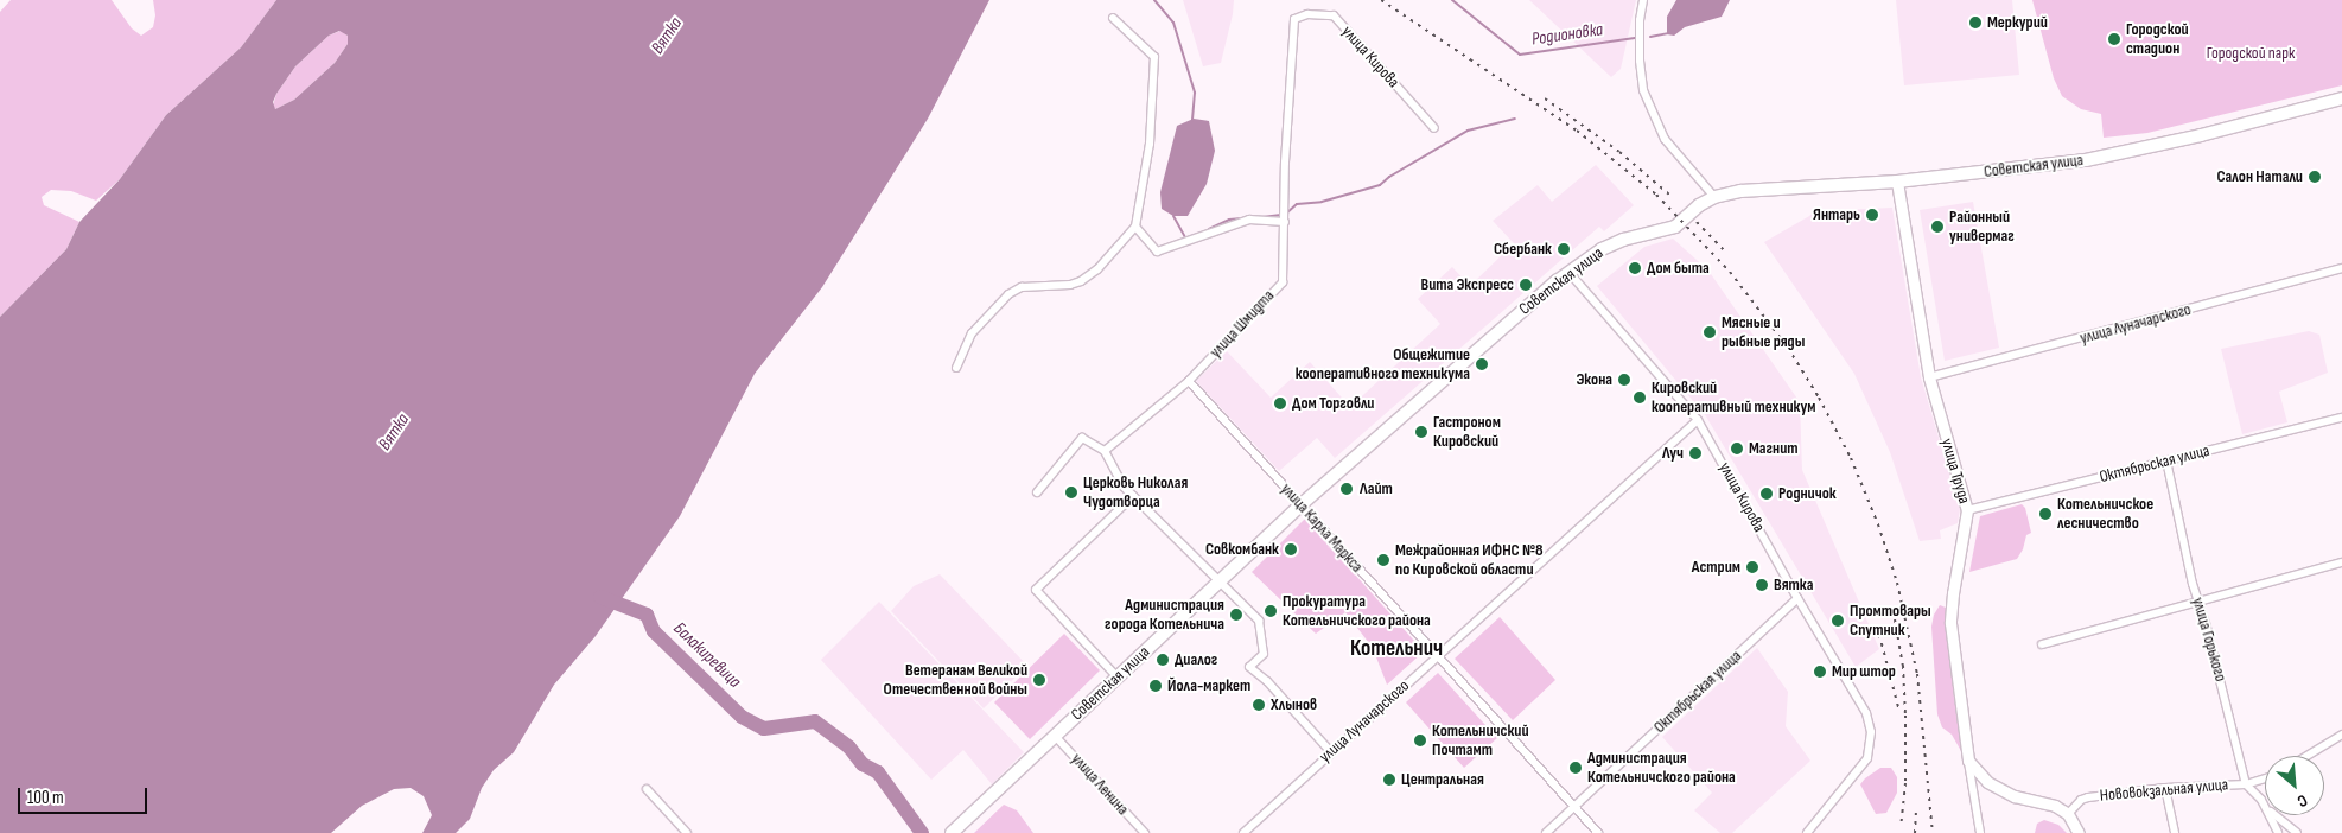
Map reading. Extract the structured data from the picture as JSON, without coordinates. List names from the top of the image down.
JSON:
{
  "streets": {
    "main road": ["Советская улица"],
    "street": [
      "улица Кирова",
      "улица Шмидта",
      "улица Луначарского",
      "Октябрьская улица",
      "улица Труда",
      "улица Карла Маркса",
      "улица Горького",
      "улица Ленина",
      "Нововокзальная улица"
    ]
  },
  "crossings": [
    ["улица Кирова", "Советская улица"],
    ["улица Кирова", "улица Шмидта"],
    ["улица Кирова", "улица Луначарского"],
    ["улица Кирова", "Октябрьская улица"],
    ["Советская улица", "улица Труда"],
    ["Советская улица", "улица Карла Маркса"],
    ["Советская улица", "улица Ленина"],
    ["улица Шмидта", "улица Карла Маркса"],
    ["улица Луначарского", "улица Труда"],
    ["улица Луначарского", "улица Карла Маркса"],
    ["Октябрьская улица", "улица Труда"],
    ["Октябрьская улица", "улица Карла Маркса"],
    ["Октябрьская улица", "улица Горького"],
    ["улица Горького", "Нововокзальная улица"]
  ],
  "districts": ["Котельнич"],
  "water": ["Родионовка", "Вятка", "Балакиревица"],
  "parks": ["Городской парк"],
  "places": [
    "Меркурий",
    "Городской стадион",
    "Салон Натали",
    "Янтарь",
    "Районный универмаг",
    "Сбербанк",
    "Дом быта",
    "Вита Экспресс",
    "Мясные и рыбные ряды",
    "Общежитие кооперативного техникума",
    "Экона",
    "Кировский кооперативный техникум",
    "Дом Торговли",
    "Гастроном Кировский",
    "Магнит",
    "Луч",
    "Лайт",
    "Церковь Николая Чудотворца",
    "Родничок",
    "Котельничское лесничество",
    "Совкомбанк",
    "Межрайонная ИФНС №8 по Кировской области",
    "Астрим",
    "Вятка",
    "Прокуратура Котельничского района",
    "Администрация города Котельнича",
    "Промтовары Спутник",
    "Диалог",
    "Мир штор",
    "Ветеранам Великой Отечественной войны",
    "Йола-маркет",
    "Хлынов",
    "Котельничский Почтамт",
    "Администрация Котельничского района",
    "Центральная"
  ],
  "scale_bar": "100 m",
  "north": "bottom right"
}
